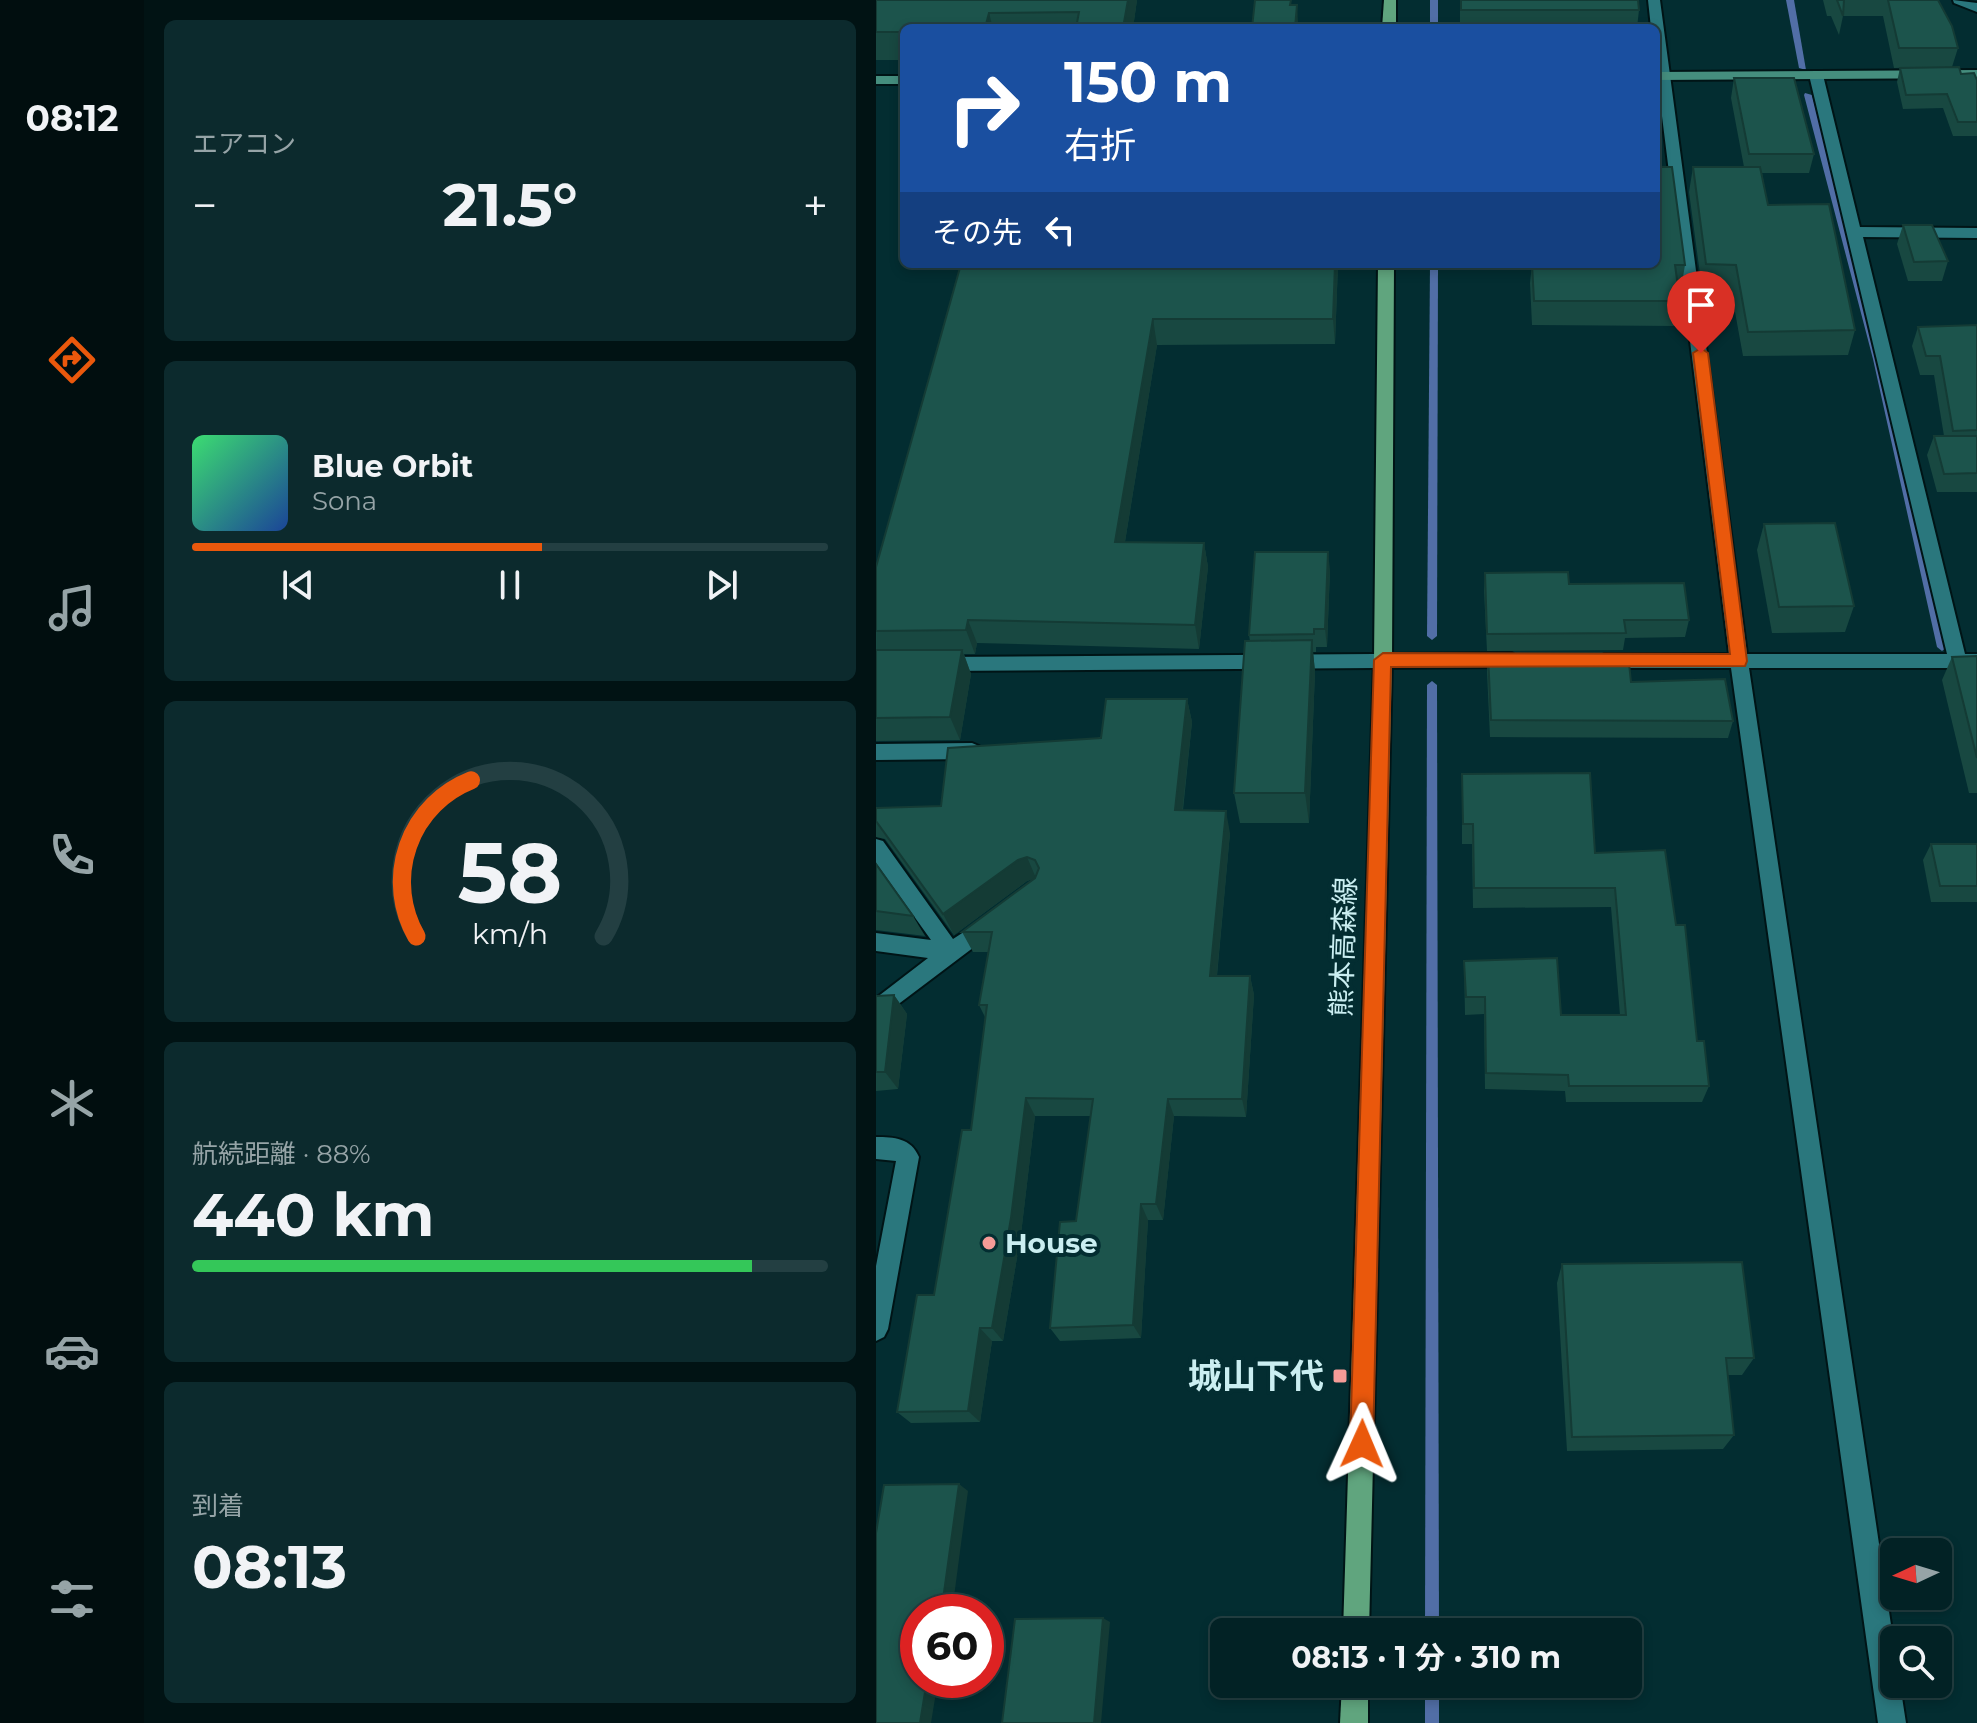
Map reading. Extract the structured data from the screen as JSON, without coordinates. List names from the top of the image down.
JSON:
{
  "streets": {
    "main road": ["熊本高森線"]
  },
  "places": {
    "other": ["House"],
    "transit": ["城山下代"]
  },
  "north": "left",
  "page": {
    "tabs": "08:12",
    "tile": [
      "エアコン",
      ["航続距離 · 88%", "440 km"],
      ["到着", "08:13"]
    ],
    "turn": ["150 m", "右折"],
    "heat": ["−", "21.5°", "+"],
    "then": "その先",
    "song": ["Blue Orbit", "Sona"],
    "limit": "60",
    "trip": "08:13 · 1 分 · 310 m",
    "gauge": ["58", "km/h"]
  }
}
